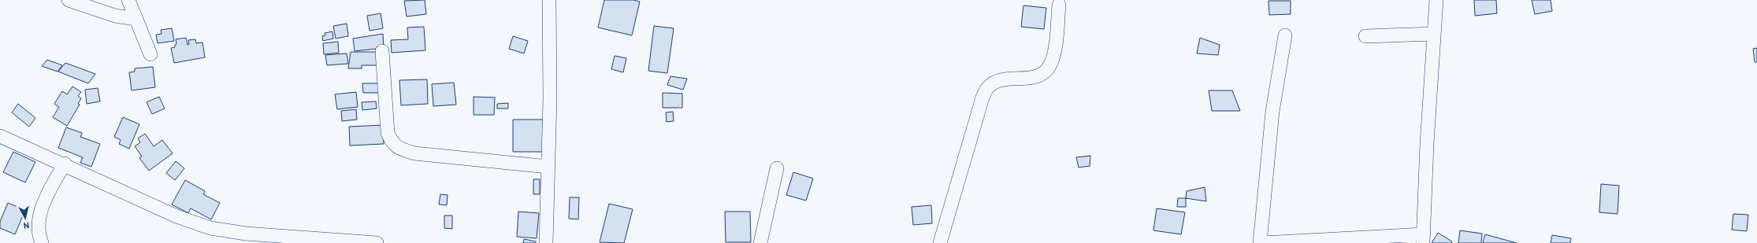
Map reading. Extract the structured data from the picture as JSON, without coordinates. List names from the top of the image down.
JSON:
{
  "north": "bottom"
}
